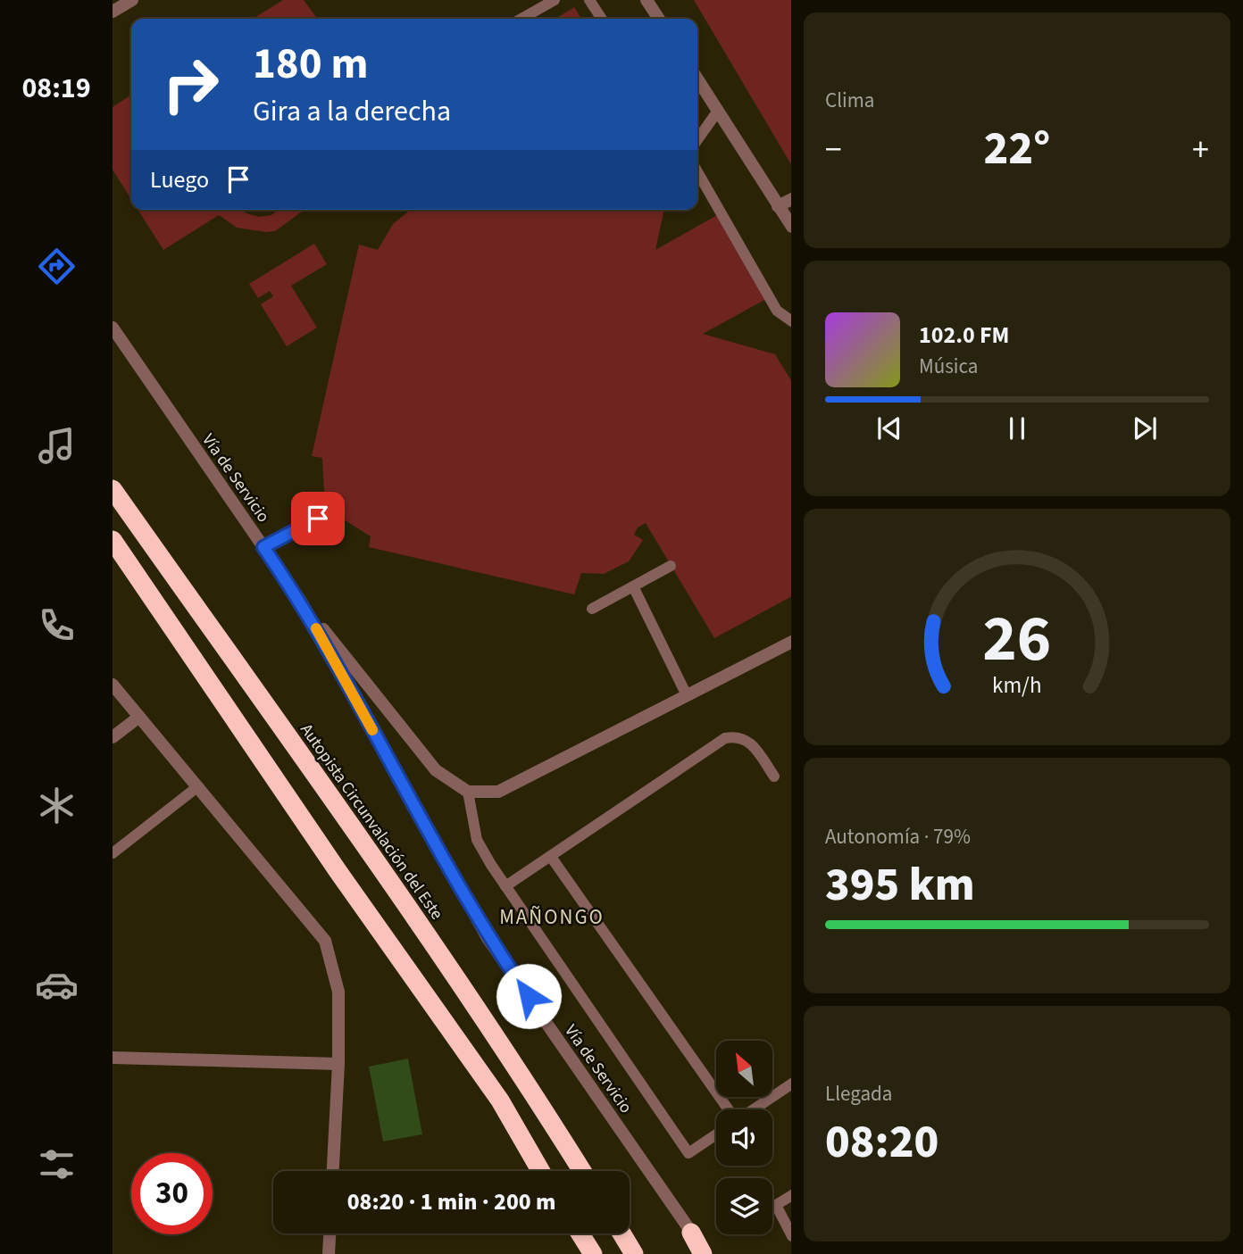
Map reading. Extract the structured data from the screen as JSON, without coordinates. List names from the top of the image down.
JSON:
{
  "streets": {
    "highway": ["Autopista Circunvalación del Este"],
    "street": ["Vía de Servicio"]
  },
  "districts": ["MAÑONGO"],
  "north": "top left",
  "page": {
    "tabs": "08:19",
    "tile": [
      "Clima",
      ["Autonomía · 79%", "395 km"],
      ["Llegada", "08:20"]
    ],
    "turn": ["180 m", "Gira a la derecha"],
    "heat": ["−", "22°", "+"],
    "then": "Luego",
    "song": ["102.0 FM", "Música"],
    "limit": "30",
    "trip": "08:20 · 1 min · 200 m",
    "gauge": ["26", "km/h"]
  }
}
